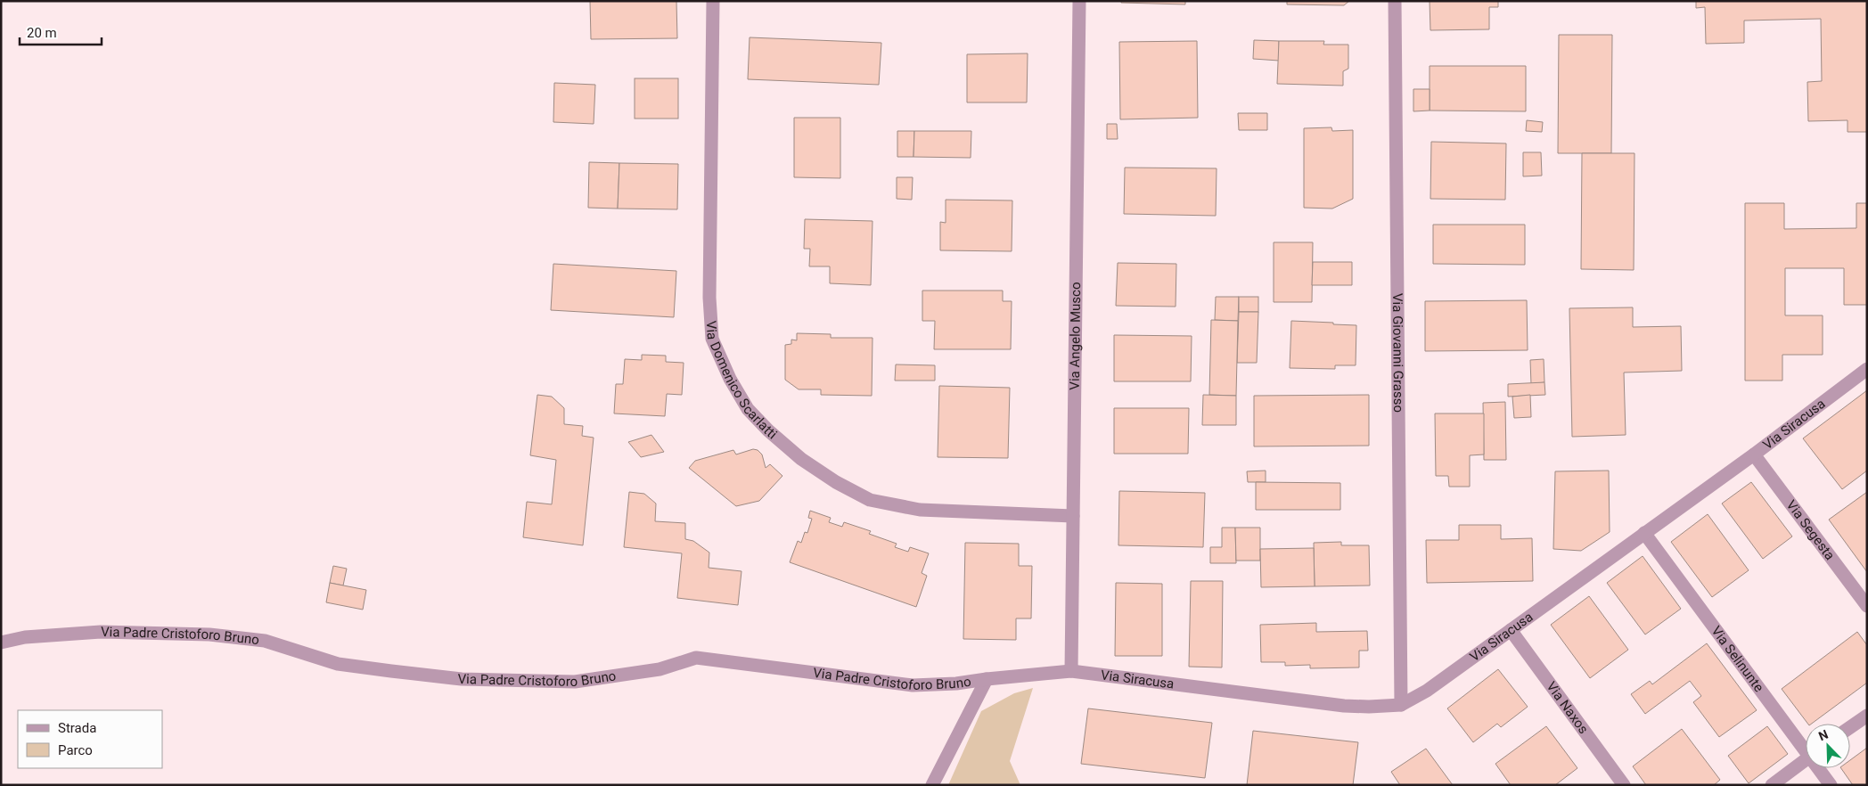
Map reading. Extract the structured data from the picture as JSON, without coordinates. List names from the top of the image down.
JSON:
{
  "streets": {
    "street": [
      "Via Angelo Musco",
      "Via Giovanni Grasso",
      "Via Domenico Scarlatti",
      "Via Siracusa",
      "Via Segesta",
      "Via Padre Cristoforo Bruno",
      "Via Selinunte",
      "Via Naxos"
    ]
  },
  "crossings": [
    ["Via Angelo Musco", "Via Domenico Scarlatti"],
    ["Via Angelo Musco", "Via Siracusa"],
    ["Via Angelo Musco", "Via Padre Cristoforo Bruno"],
    ["Via Giovanni Grasso", "Via Siracusa"],
    ["Via Siracusa", "Via Segesta"],
    ["Via Siracusa", "Via Padre Cristoforo Bruno"],
    ["Via Siracusa", "Via Selinunte"],
    ["Via Siracusa", "Via Naxos"]
  ],
  "legend": ["Strada", "Parco"],
  "scale_bar": "20 m",
  "north": "top left"
}
